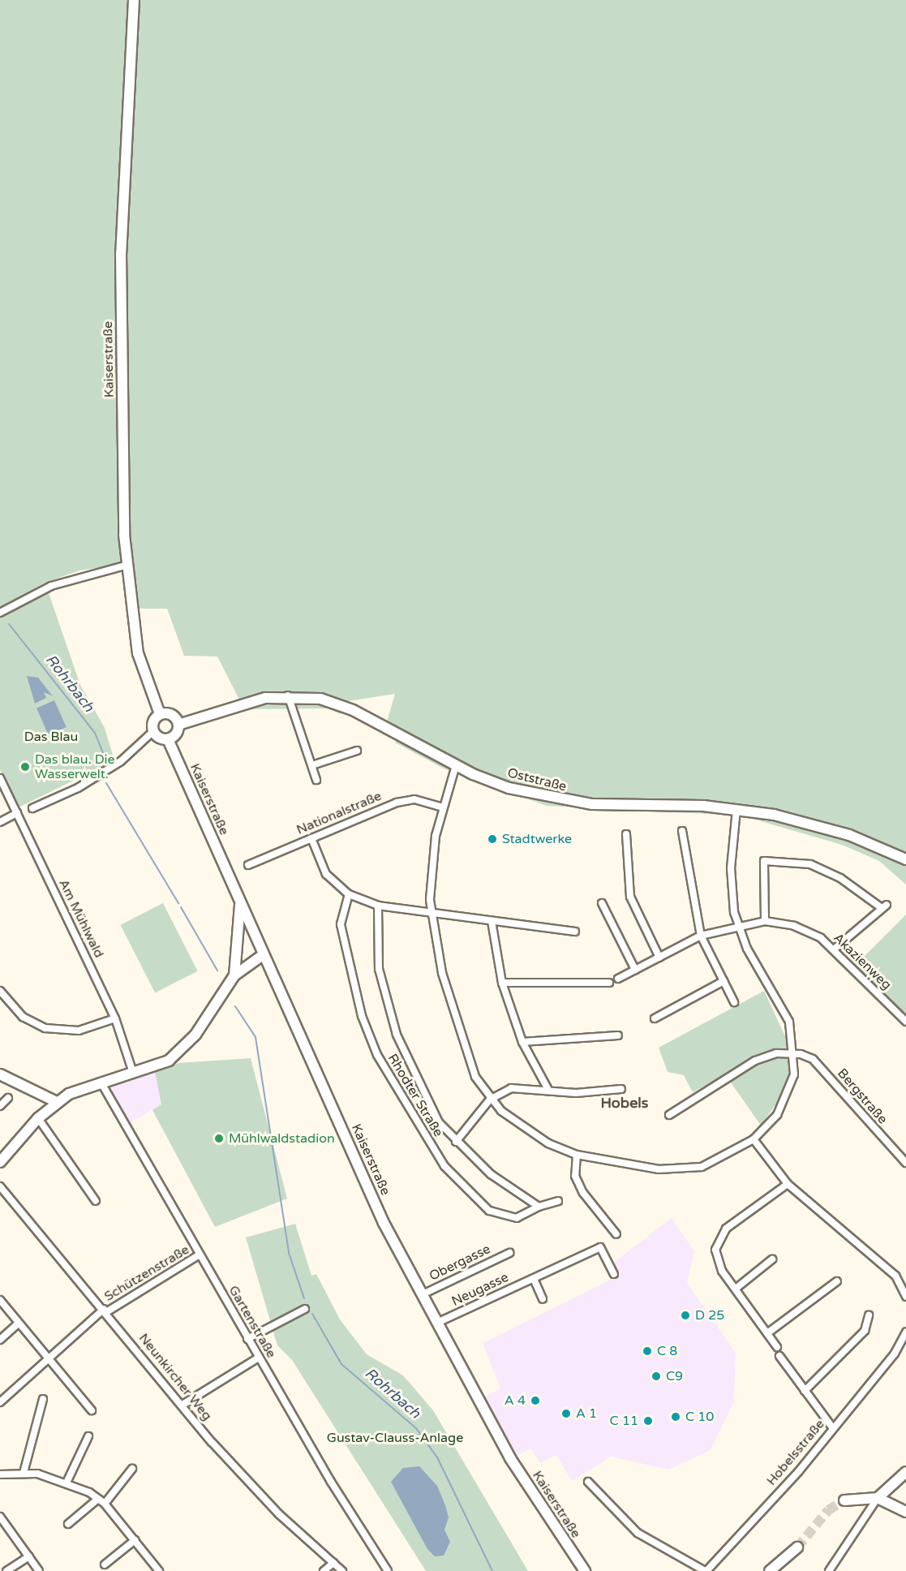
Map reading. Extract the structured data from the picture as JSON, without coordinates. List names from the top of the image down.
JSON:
{
  "streets": {
    "main road": ["Kaiserstraße", "Oststraße"],
    "street": [
      "Nationalstraße",
      "Am Mühlwald",
      "Akazienweg",
      "Rhodter Straße",
      "Bergstraße",
      "Obergasse",
      "Schützenstraße",
      "Neugasse",
      "Gartenstraße",
      "Neunkircher Weg",
      "Hobelsstraße"
    ]
  },
  "crossings": [
    ["Kaiserstraße", "Oststraße"],
    ["Kaiserstraße", "Obergasse"],
    ["Kaiserstraße", "Neugasse"],
    ["Schützenstraße", "Gartenstraße"],
    ["Schützenstraße", "Neunkircher Weg"]
  ],
  "districts": ["Hobels"],
  "water": ["Rohrbach"],
  "parks": ["Das Blau", "Gustav-Clauss-Anlage"],
  "places": [
    "Das blau. Die Wasserwelt.",
    "Stadtwerke",
    "Mühlwaldstadion",
    "D 25",
    "C 8",
    "C9",
    "A 4",
    "A 1",
    "C 10",
    "C 11"
  ]
}
